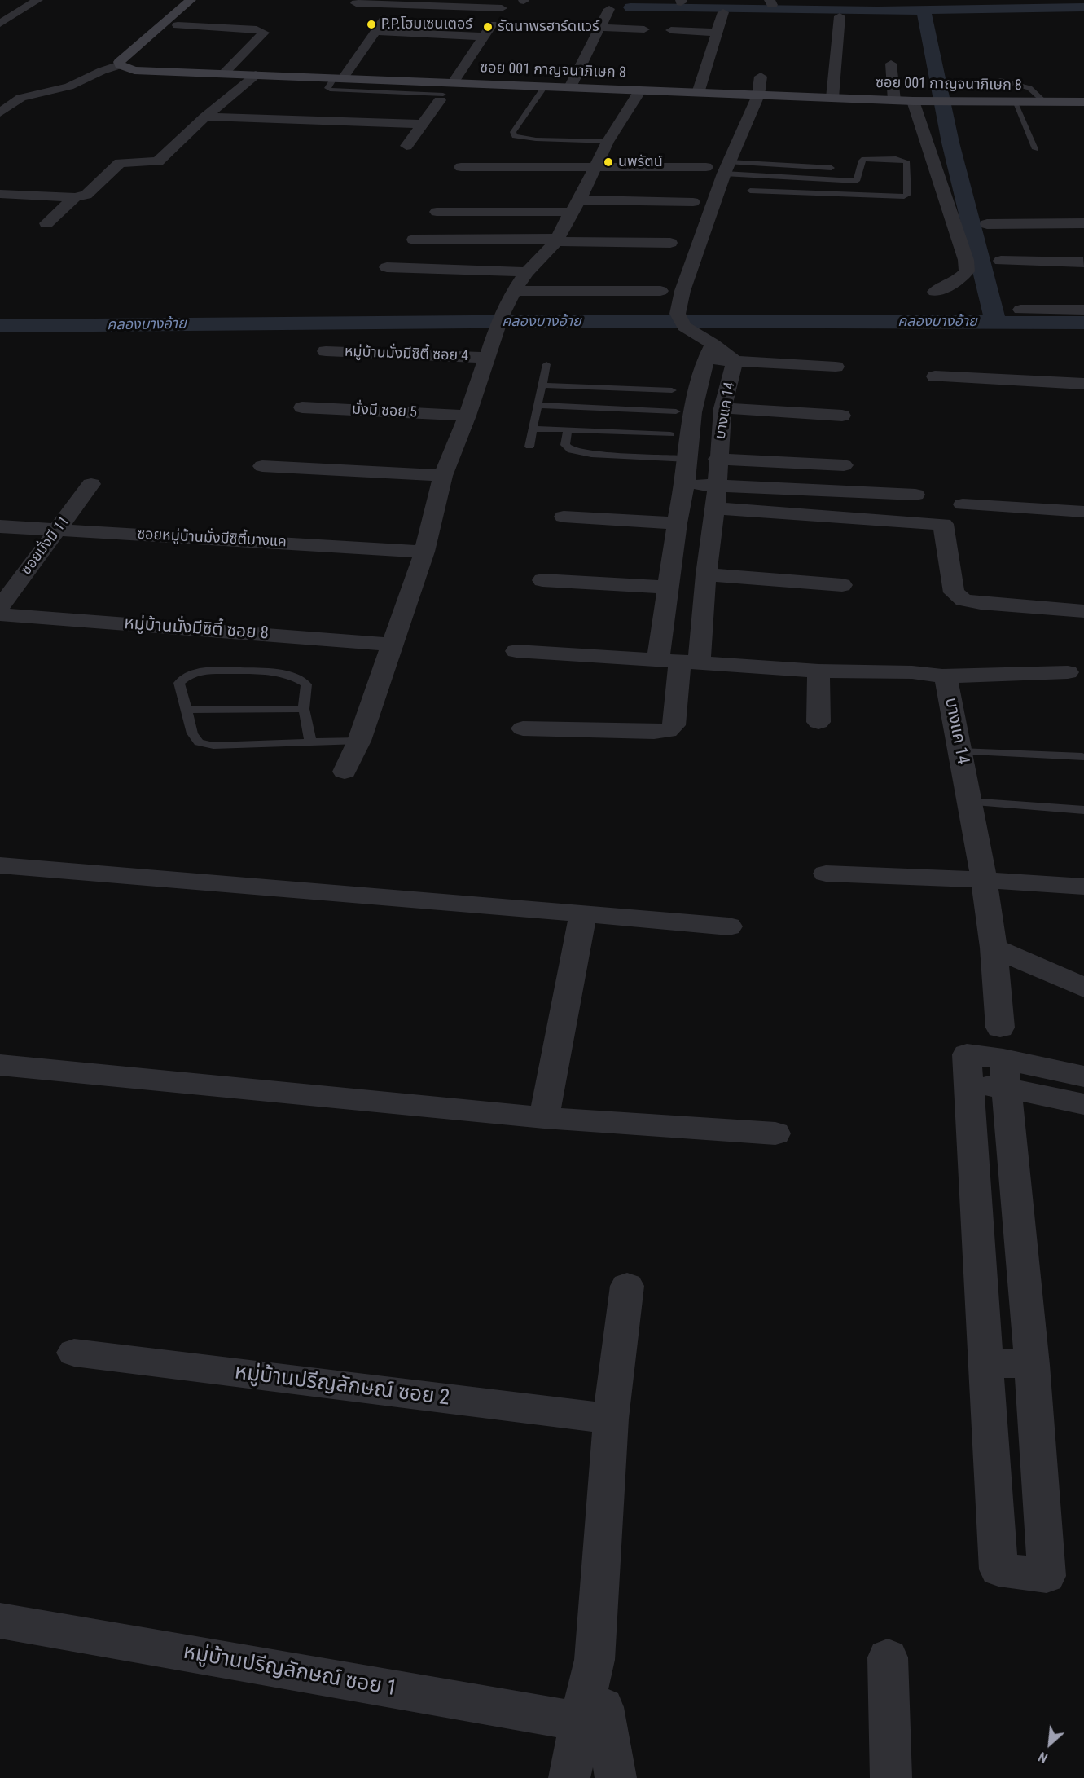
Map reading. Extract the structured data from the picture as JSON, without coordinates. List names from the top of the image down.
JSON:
{
  "streets": {
    "street": [
      "ซอย 001 กาญจนาภิเษก 8",
      "หมู่บ้านมั่งมีซิตี้ ซอย 4",
      "บางแค 14",
      "มั่งมี ซอย 5",
      "ซอยหมู่บ้านมั่งมีซิตี้บางแค",
      "ซอยมั่งมี 11",
      "หมู่บ้านมั่งมีซิตี้ ซอย 8",
      "หมู่บ้านปรีญลักษณ์ ซอย 2",
      "หมู่บ้านปรีญลักษณ์ ซอย 1"
    ]
  },
  "crossings": [
    ["ซอยหมู่บ้านมั่งมีซิตี้บางแค", "ซอยมั่งมี 11"]
  ],
  "water": ["คลองบางอ้าย"],
  "places": ["P.P.โฮมเซนเตอร์", "รัตนาพรฮาร์ดแวร์", "นพรัตน์"],
  "north": "bottom left"
}
